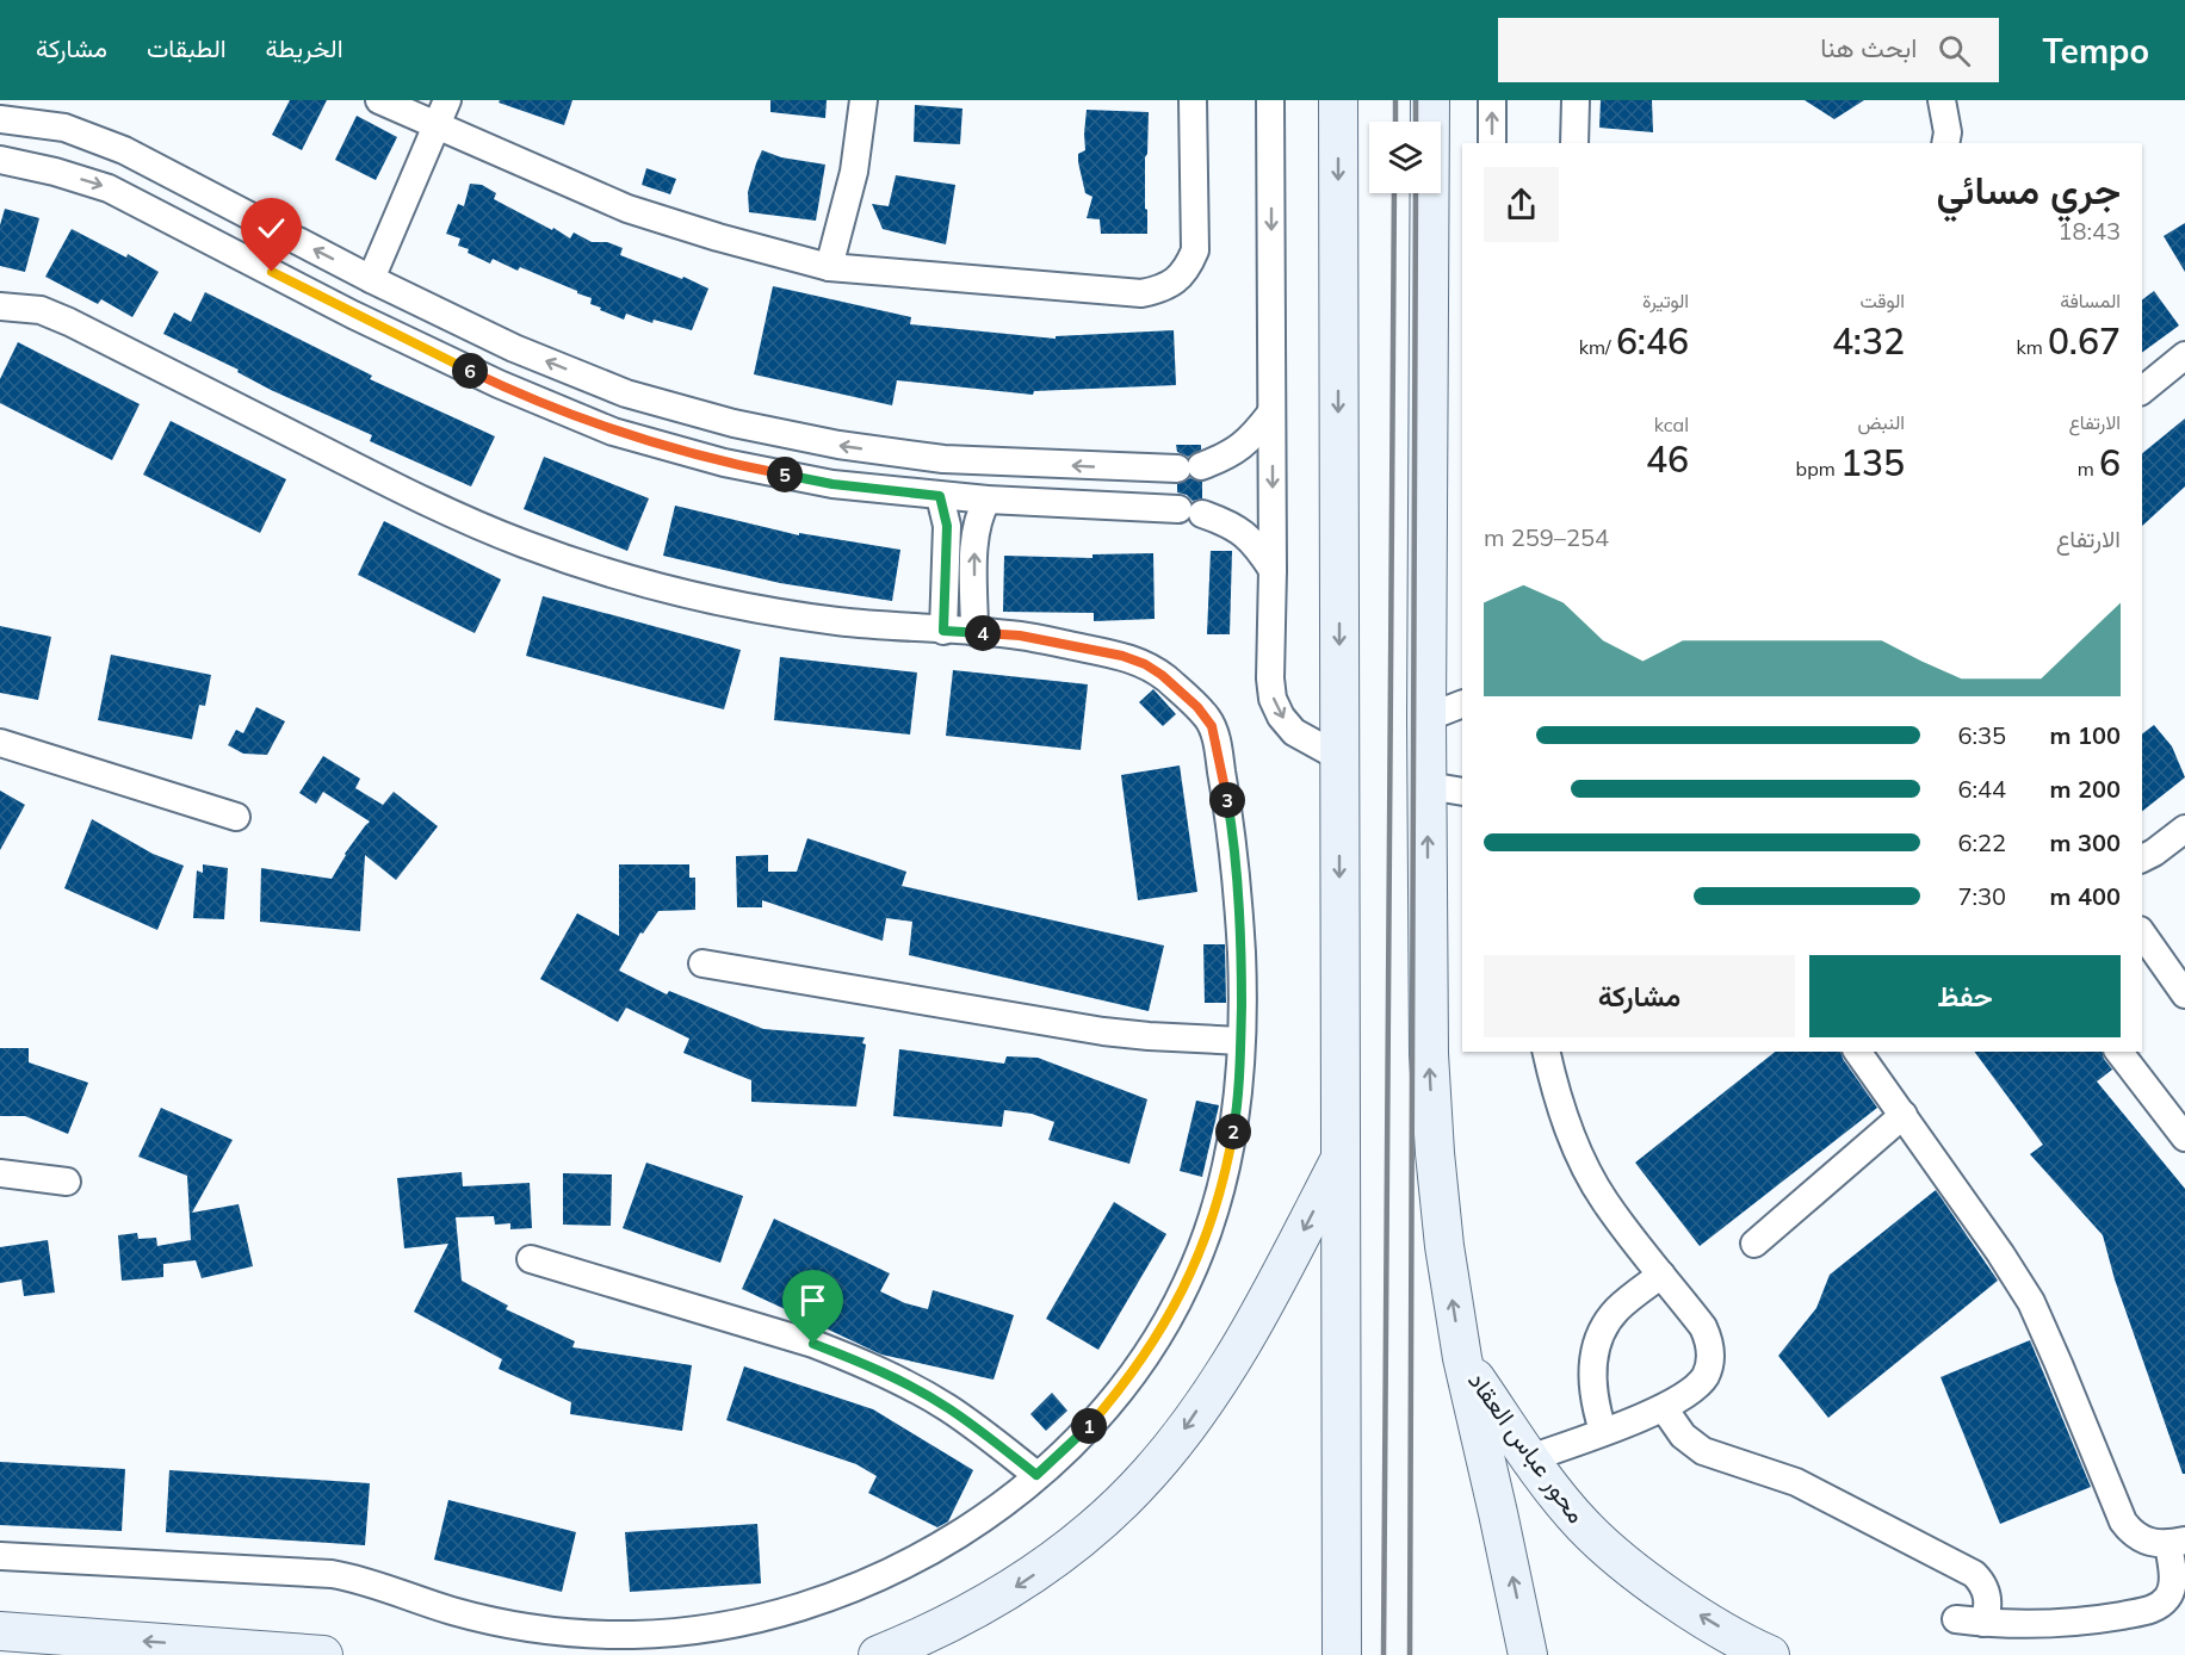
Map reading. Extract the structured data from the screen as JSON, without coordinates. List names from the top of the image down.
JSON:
{
  "streets": {
    "main road": ["محور عباس العقاد"]
  },
  "one_way": ["محور عباس العقاد"],
  "page": {
    "header": "Tempo",
    "search": "ابحث هنا",
    "nav": ["الخريطة", "الطبقات", "مشاركة"],
    "heading": ["جري مسائي", "18:43"],
    "stats": [
      ["المسافة", "0.67 km"],
      ["الوقت", "4:32"],
      ["الوتيرة", "6:46 /km"],
      ["الارتفاع", "6 m"],
      ["النبض", "135 bpm"],
      ["kcal", "46"]
    ],
    "pins": [
      "6",
      "5",
      "4",
      "3",
      "2",
      "1"
    ],
    "chart": ["الارتفاع", "254–259 m"],
    "list": [
      {
        "name": "100 m",
        "note": "6:35"
      },
      {
        "name": "200 m",
        "note": "6:44"
      },
      {
        "name": "300 m",
        "note": "6:22"
      },
      {
        "name": "400 m",
        "note": "7:30"
      }
    ],
    "buttons": ["حفظ", "مشاركة"]
  }
}
